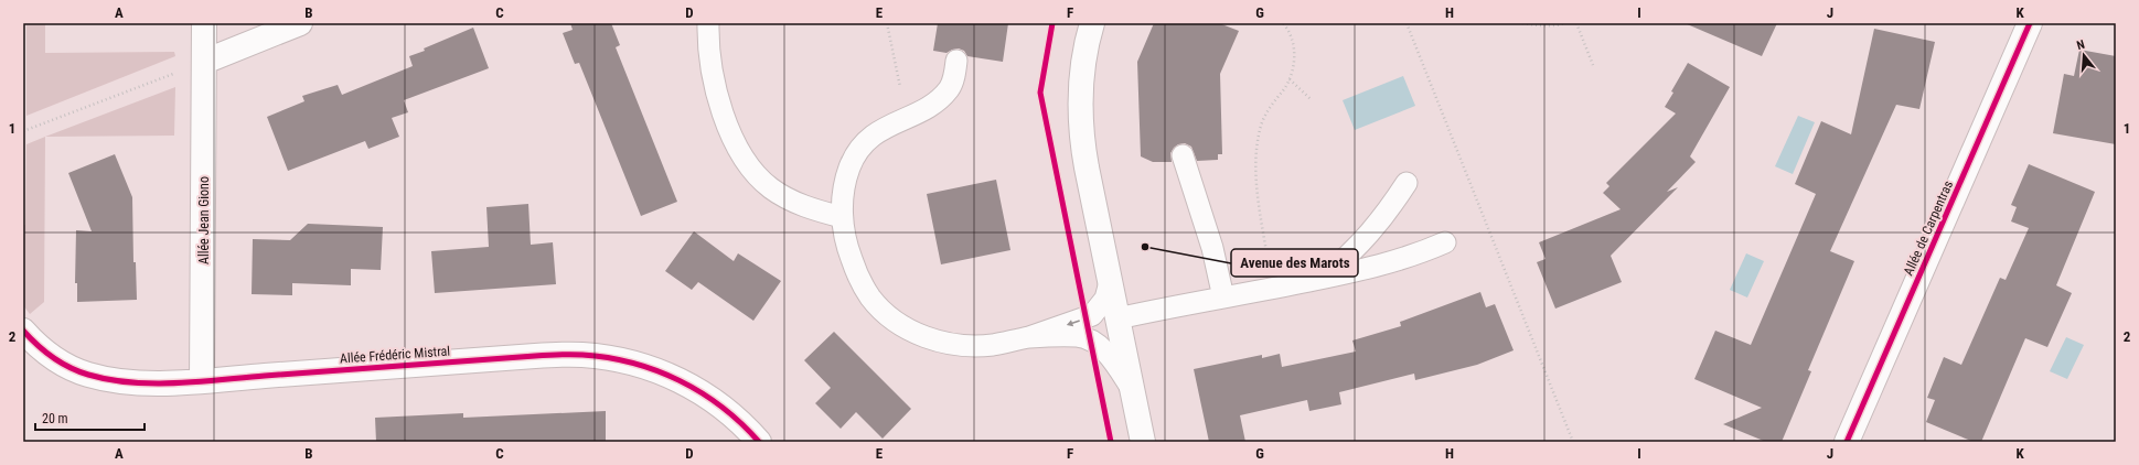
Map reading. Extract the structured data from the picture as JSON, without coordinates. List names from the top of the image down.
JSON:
{
  "streets": {
    "street": ["Allée Jean Giono", "Allée de Carpentras", "Allée Frédéric Mistral"]
  },
  "crossings": [
    ["Allée Jean Giono", "Allée Frédéric Mistral"]
  ],
  "places": ["Avenue des Marots"],
  "scale_bar": "20 m",
  "north": "top",
  "grid": {
    "columns": [
      "A",
      "B",
      "C",
      "D",
      "E",
      "F",
      "G",
      "H",
      "I",
      "J",
      "K"
    ],
    "rows": ["1", "2"]
  }
}
